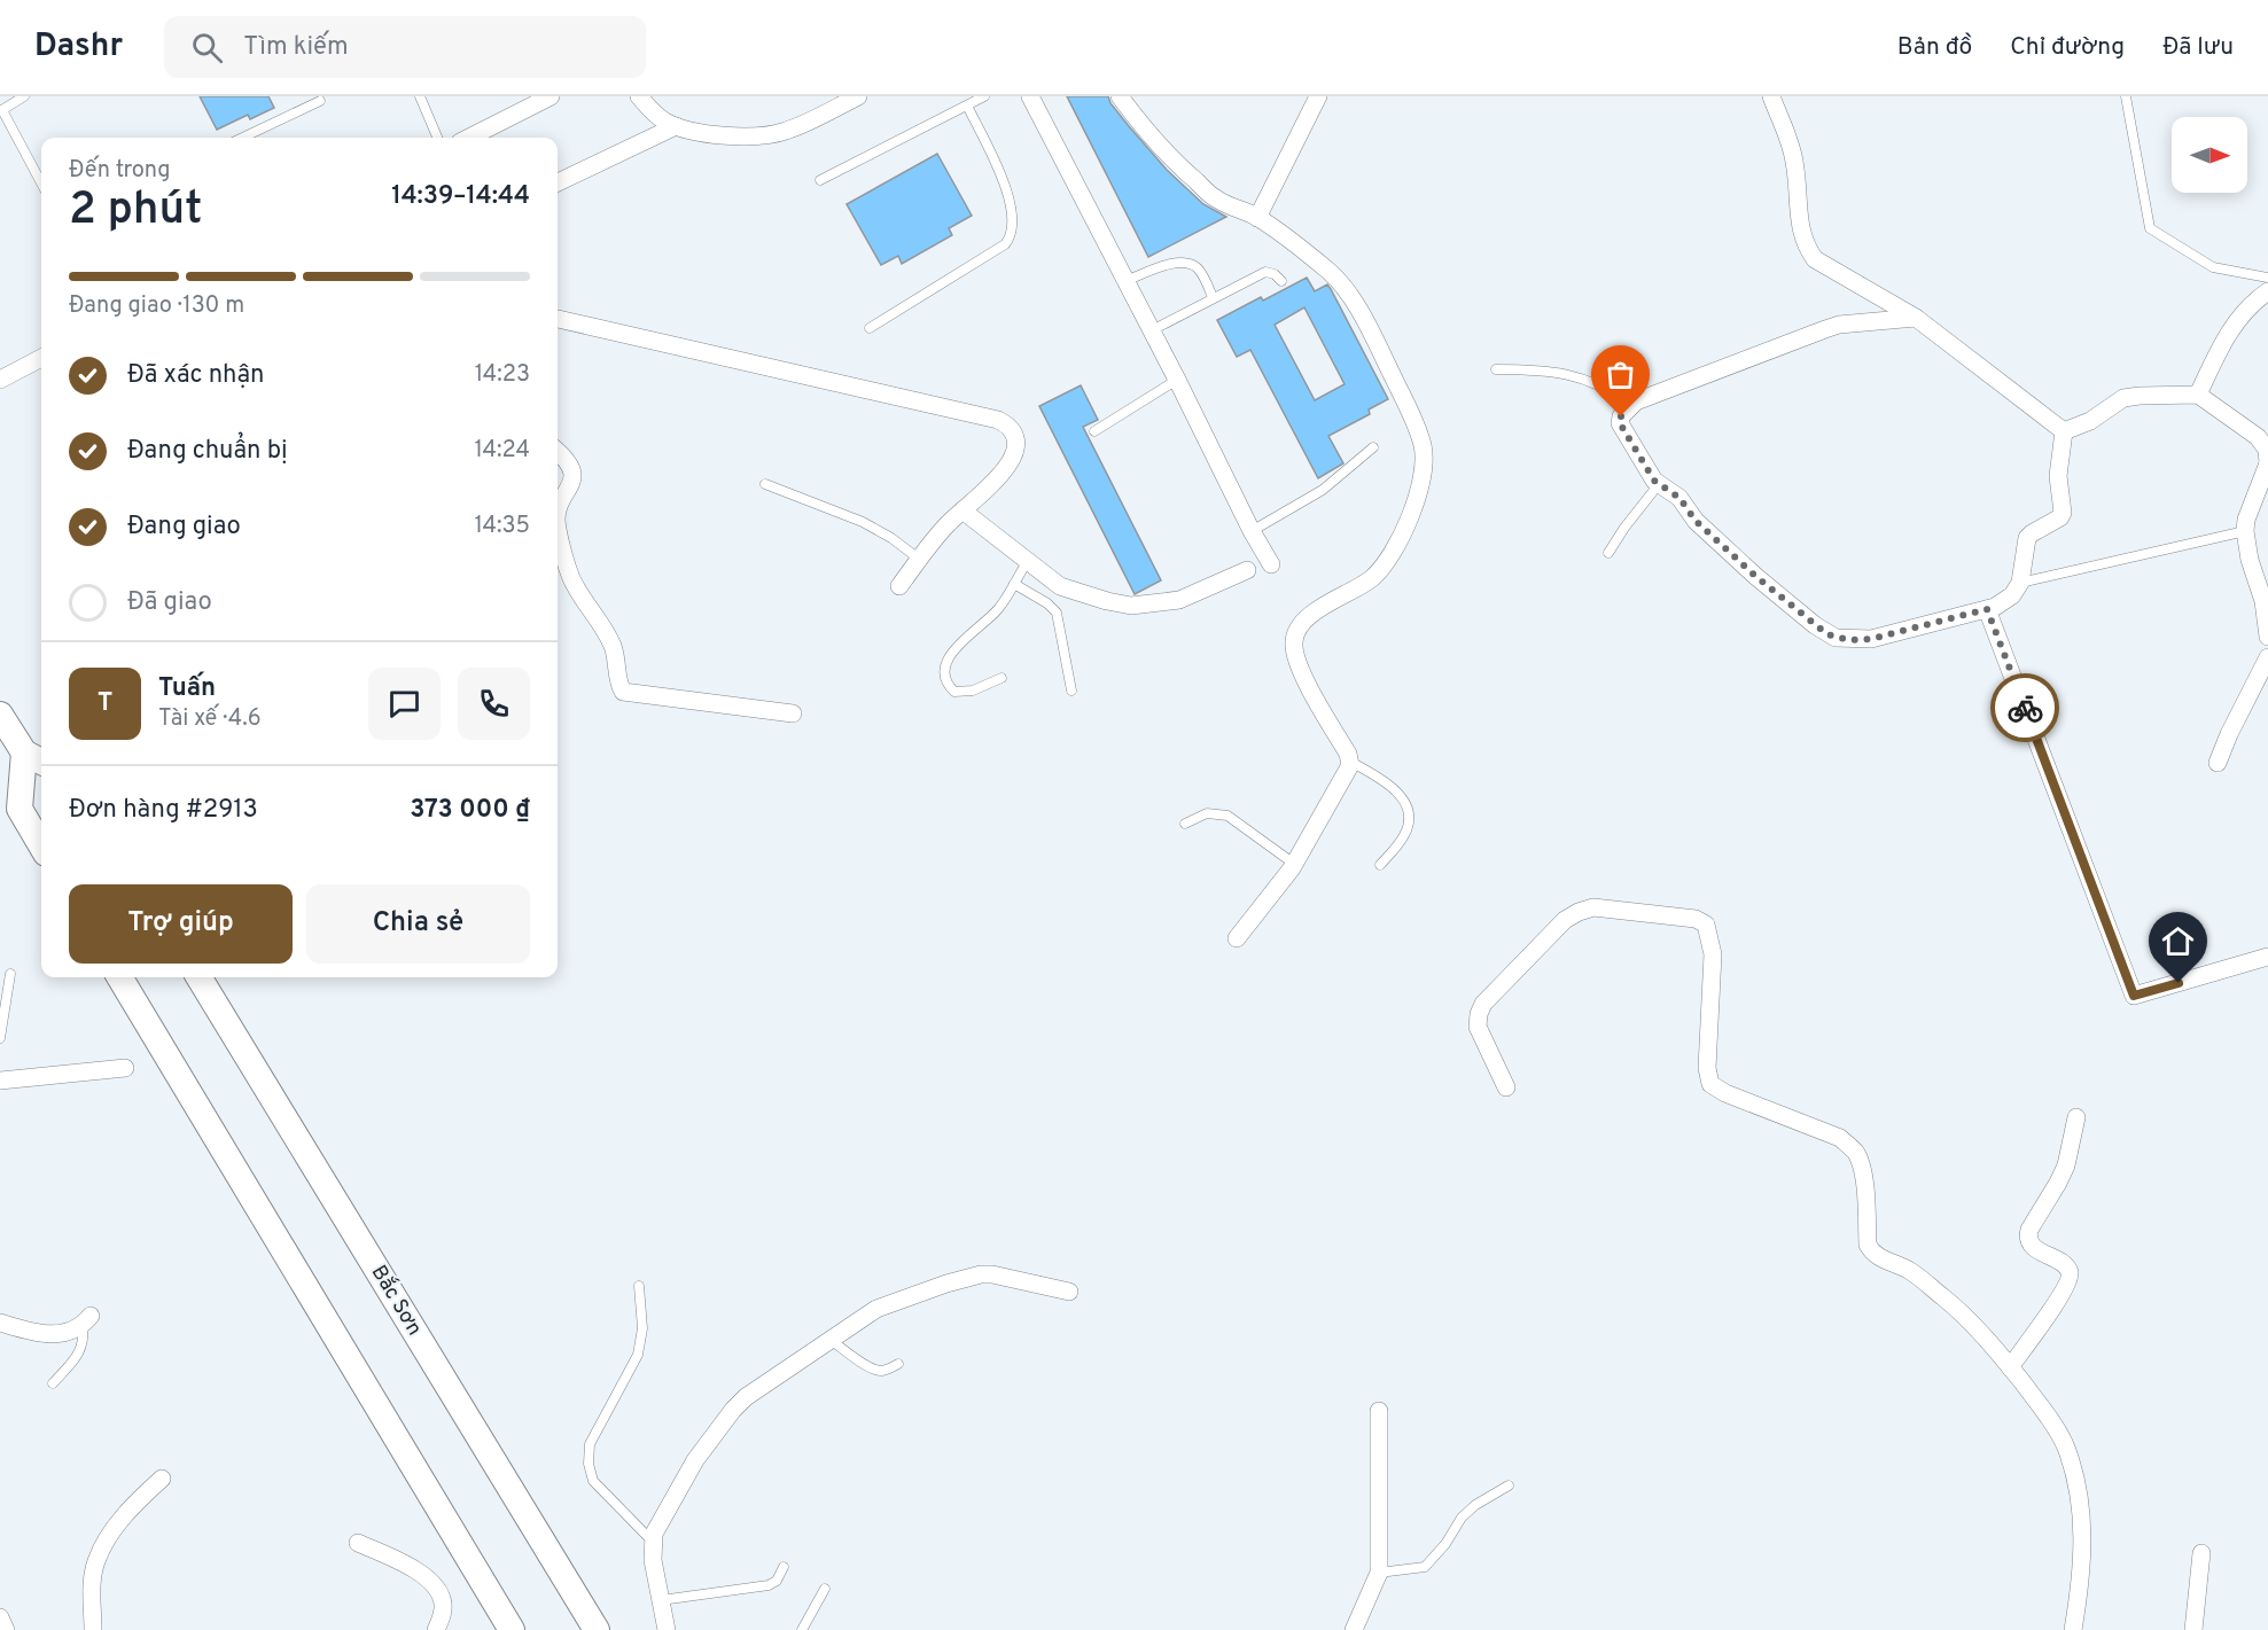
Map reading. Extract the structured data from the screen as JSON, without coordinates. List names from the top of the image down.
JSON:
{
  "streets": {
    "main road": ["Bắc Sơn"]
  },
  "north": "right",
  "page": {
    "header": "Dashr",
    "search": "Tìm kiếm",
    "nav": ["Bản đồ", "Chỉ đường", "Đã lưu"],
    "heading": ["2 phút", "Đến trong", "14:39–14:44"],
    "panel": [
      "Tuấn",
      "Tài xế · 4.6",
      "Đơn hàng #2913",
      "373 000 ₫"
    ],
    "bar": "Đang giao · 130 m",
    "list": [
      ["Đã xác nhận", "14:23"],
      ["Đang chuẩn bị", "14:24"],
      ["Đang giao", "14:35"],
      "Đã giao"
    ],
    "round": "T",
    "buttons": ["Trợ giúp", "Chia sẻ"]
  }
}
